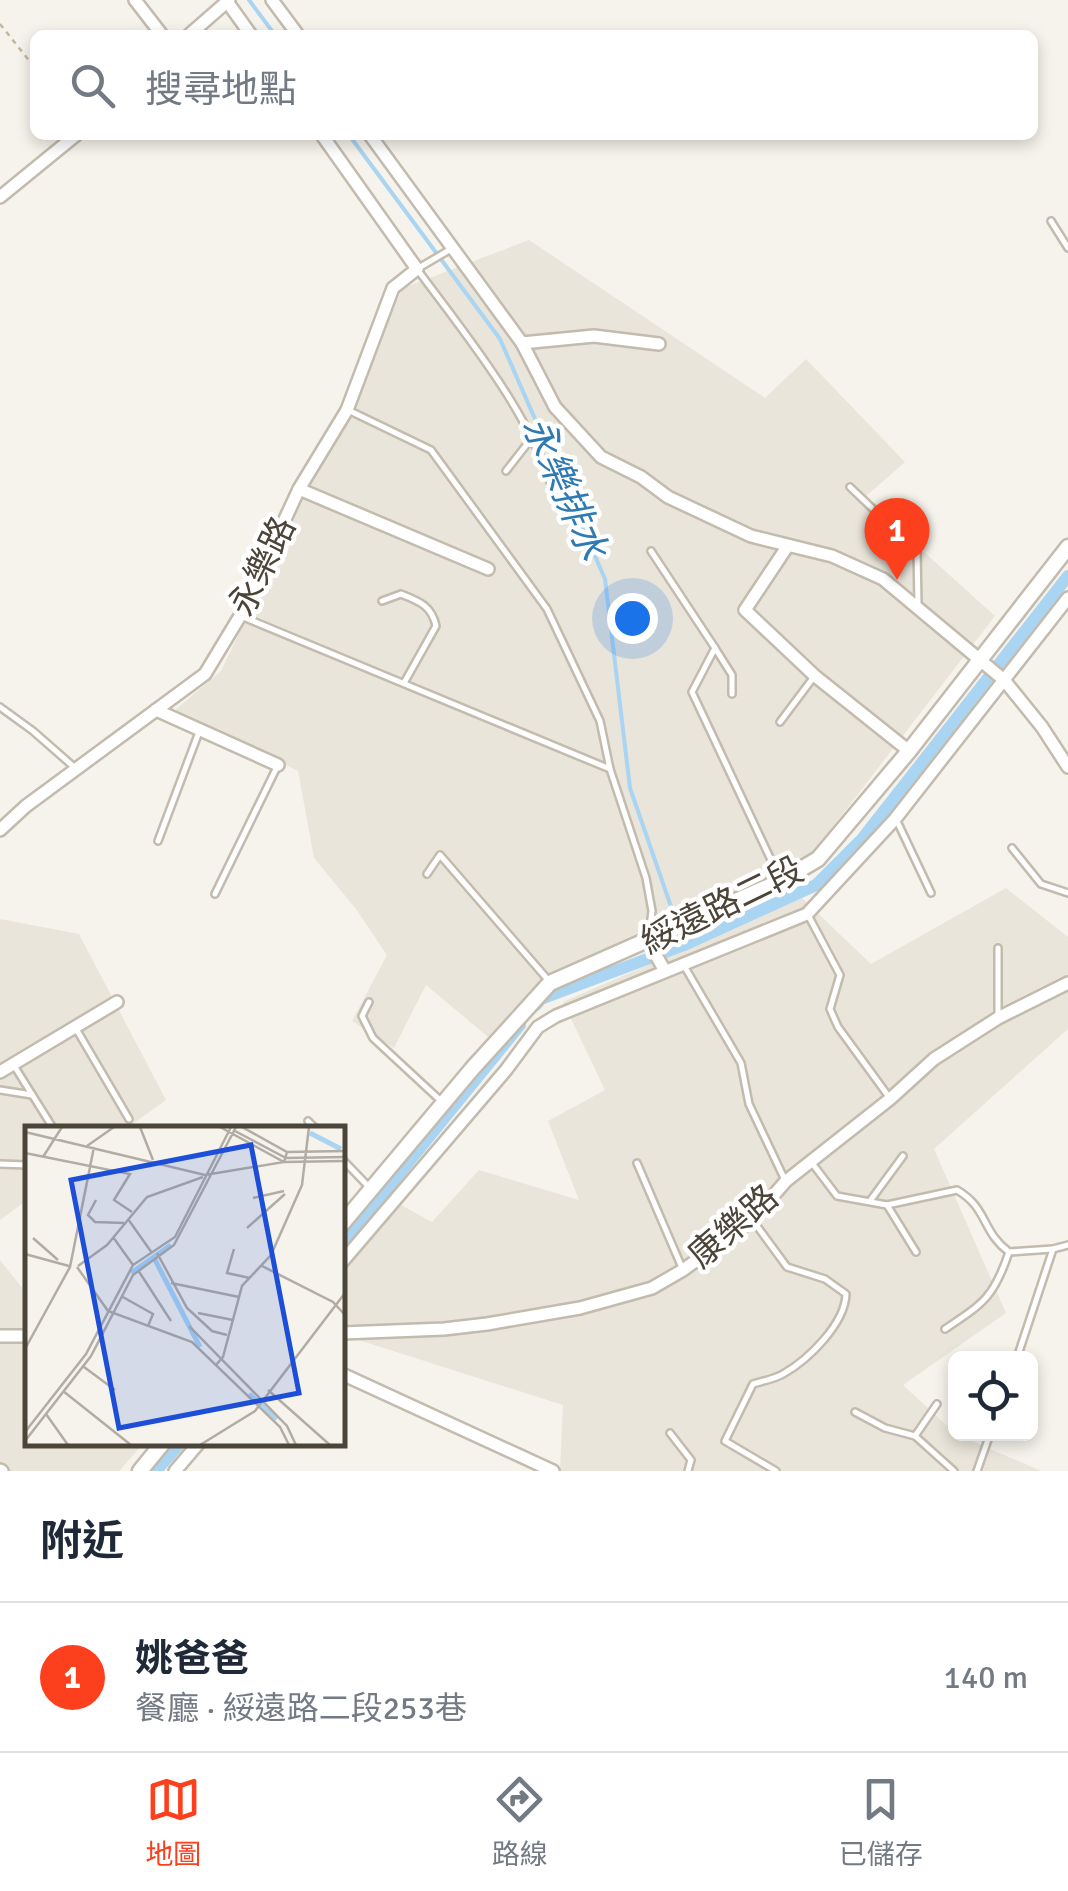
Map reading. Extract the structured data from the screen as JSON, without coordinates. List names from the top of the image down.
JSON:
{
  "streets": {
    "street": ["永樂路", "綏遠路二段", "康樂路"]
  },
  "water": ["永樂排水"],
  "page": {
    "search": "搜尋地點",
    "pins": "1",
    "heading": "附近",
    "list": [
      {
        "mark": "1",
        "name": "姚爸爸",
        "note": "餐廳 · 綏遠路二段253巷",
        "value": "140 m"
      }
    ],
    "nav": ["地圖", "路線", "已儲存"]
  }
}
